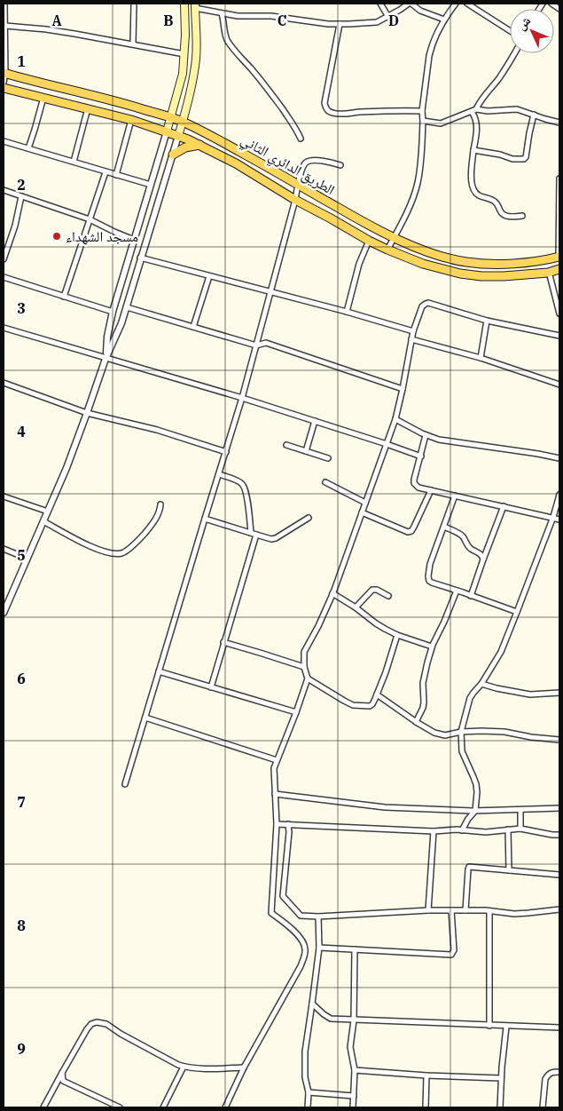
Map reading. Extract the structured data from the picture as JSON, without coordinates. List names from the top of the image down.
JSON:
{
  "streets": {
    "main road": ["الطريق الدائري الثاني"]
  },
  "places": ["مسجد الشهداء"],
  "north": "top left",
  "grid": {
    "columns": [
      "A",
      "B",
      "C",
      "D"
    ],
    "rows": [
      "1",
      "2",
      "3",
      "4",
      "5",
      "6",
      "7",
      "8",
      "9"
    ]
  }
}
